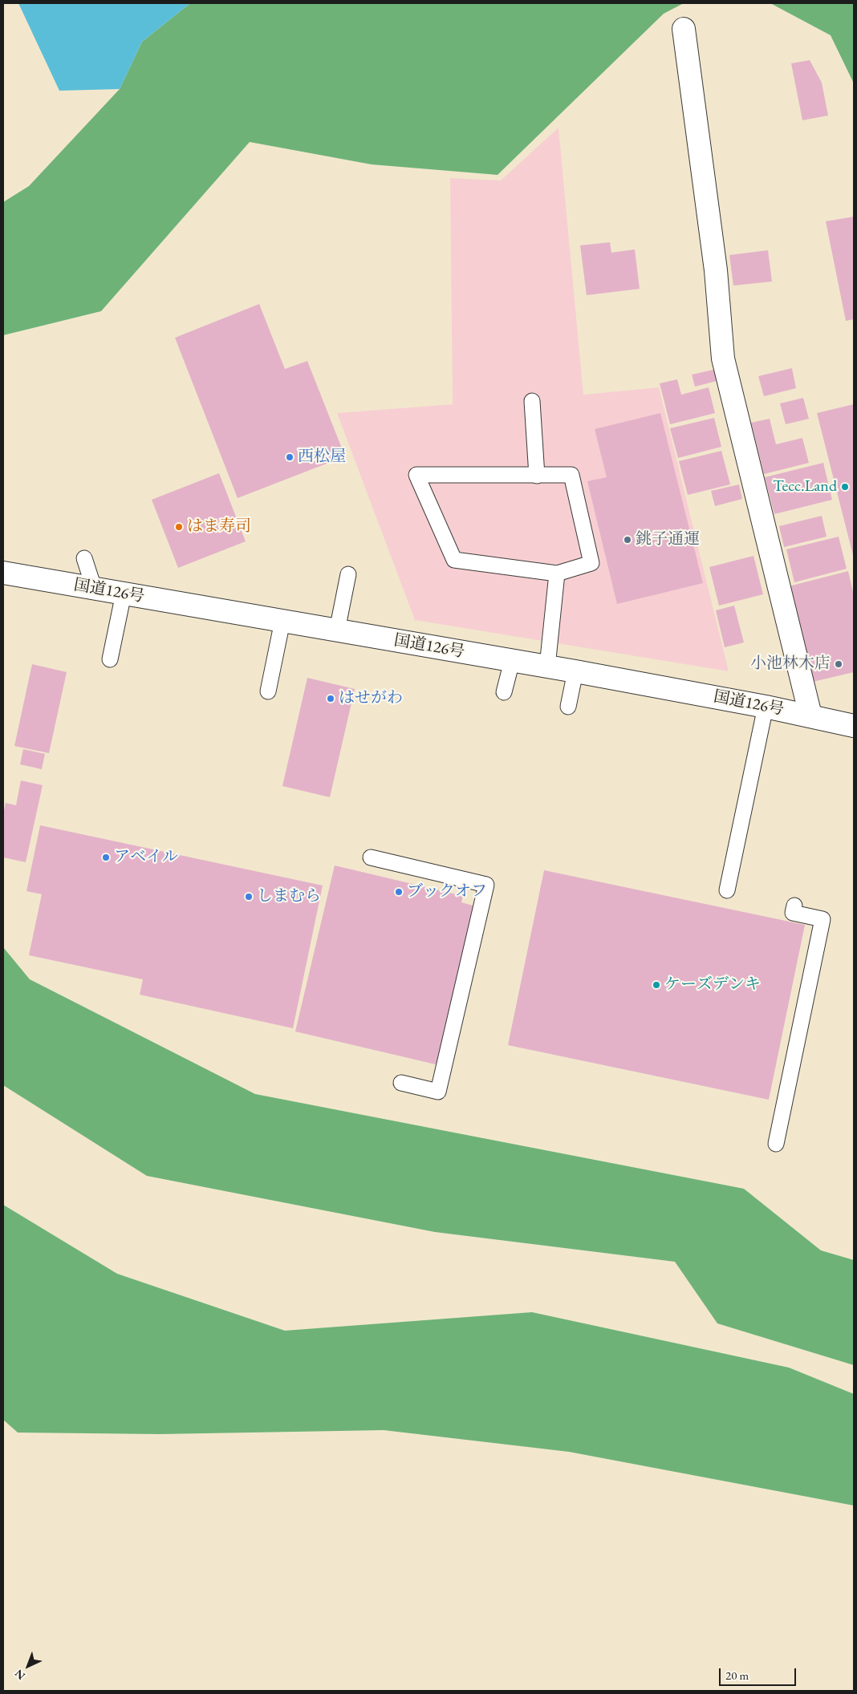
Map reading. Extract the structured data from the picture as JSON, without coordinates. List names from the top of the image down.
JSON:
{
  "streets": {
    "main road": ["国道126号"]
  },
  "places": [
    "西松屋",
    "Tecc.Land",
    "はま寿司",
    "銚子通運",
    "小池林木店",
    "はせがわ",
    "アベイル",
    "ブックオフ",
    "しまむら",
    "ケーズデンキ"
  ],
  "scale_bar": "20 m",
  "north": "bottom left"
}
